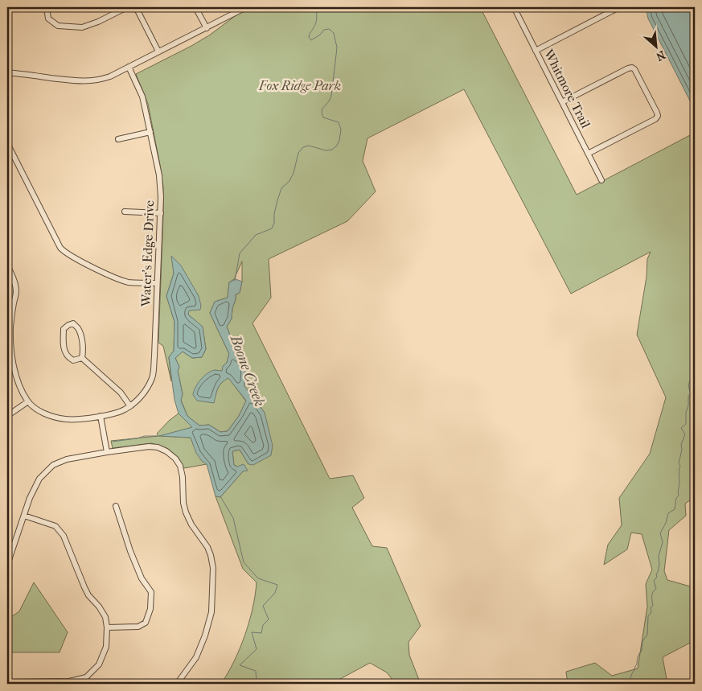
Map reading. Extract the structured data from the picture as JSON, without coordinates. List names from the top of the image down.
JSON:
{
  "streets": {
    "street": ["Whitmore Trail", "Water’s Edge Drive"]
  },
  "water": ["Boone Creek"],
  "parks": ["Fox Ridge Park"],
  "north": "bottom right"
}
